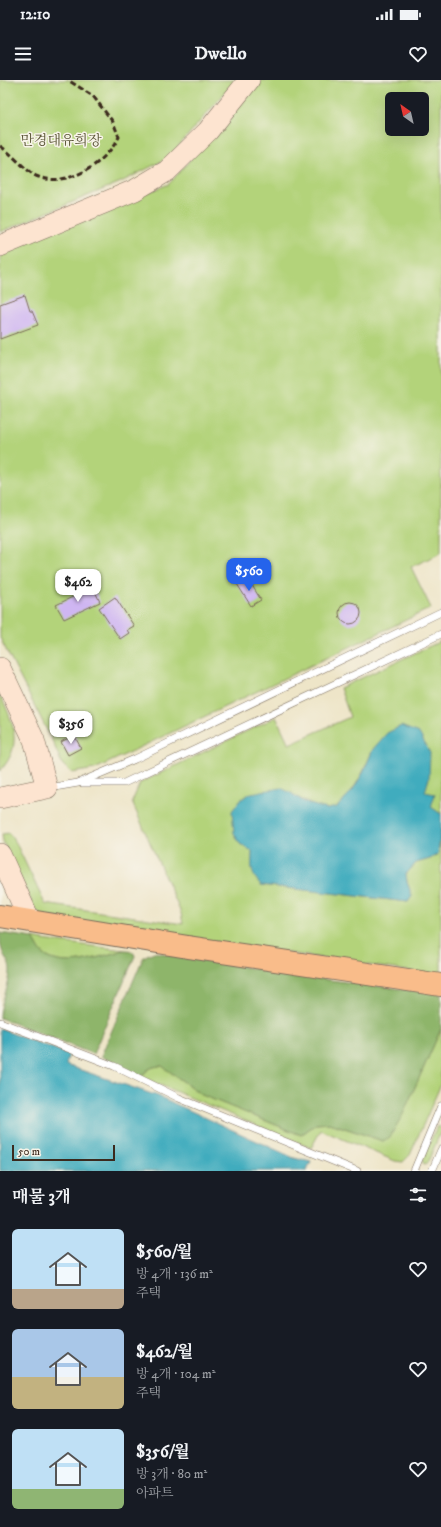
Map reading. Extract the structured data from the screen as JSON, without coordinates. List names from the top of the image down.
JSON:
{
  "parks": ["만경대유희장"],
  "scale_bar": "50 m",
  "north": "top left",
  "page": {
    "status": "12:10",
    "header": "Dwello",
    "price": ["$560", "$462", "$356"],
    "scale": "50 m",
    "heading": "매물 3개",
    "list": [
      {
        "name": "$560/월",
        "note": "방 4개 · 136 m² · 주택"
      },
      {
        "name": "$462/월",
        "note": "방 4개 · 104 m² · 주택"
      },
      {
        "name": "$356/월",
        "note": "방 3개 · 80 m² · 아파트"
      }
    ]
  }
}
